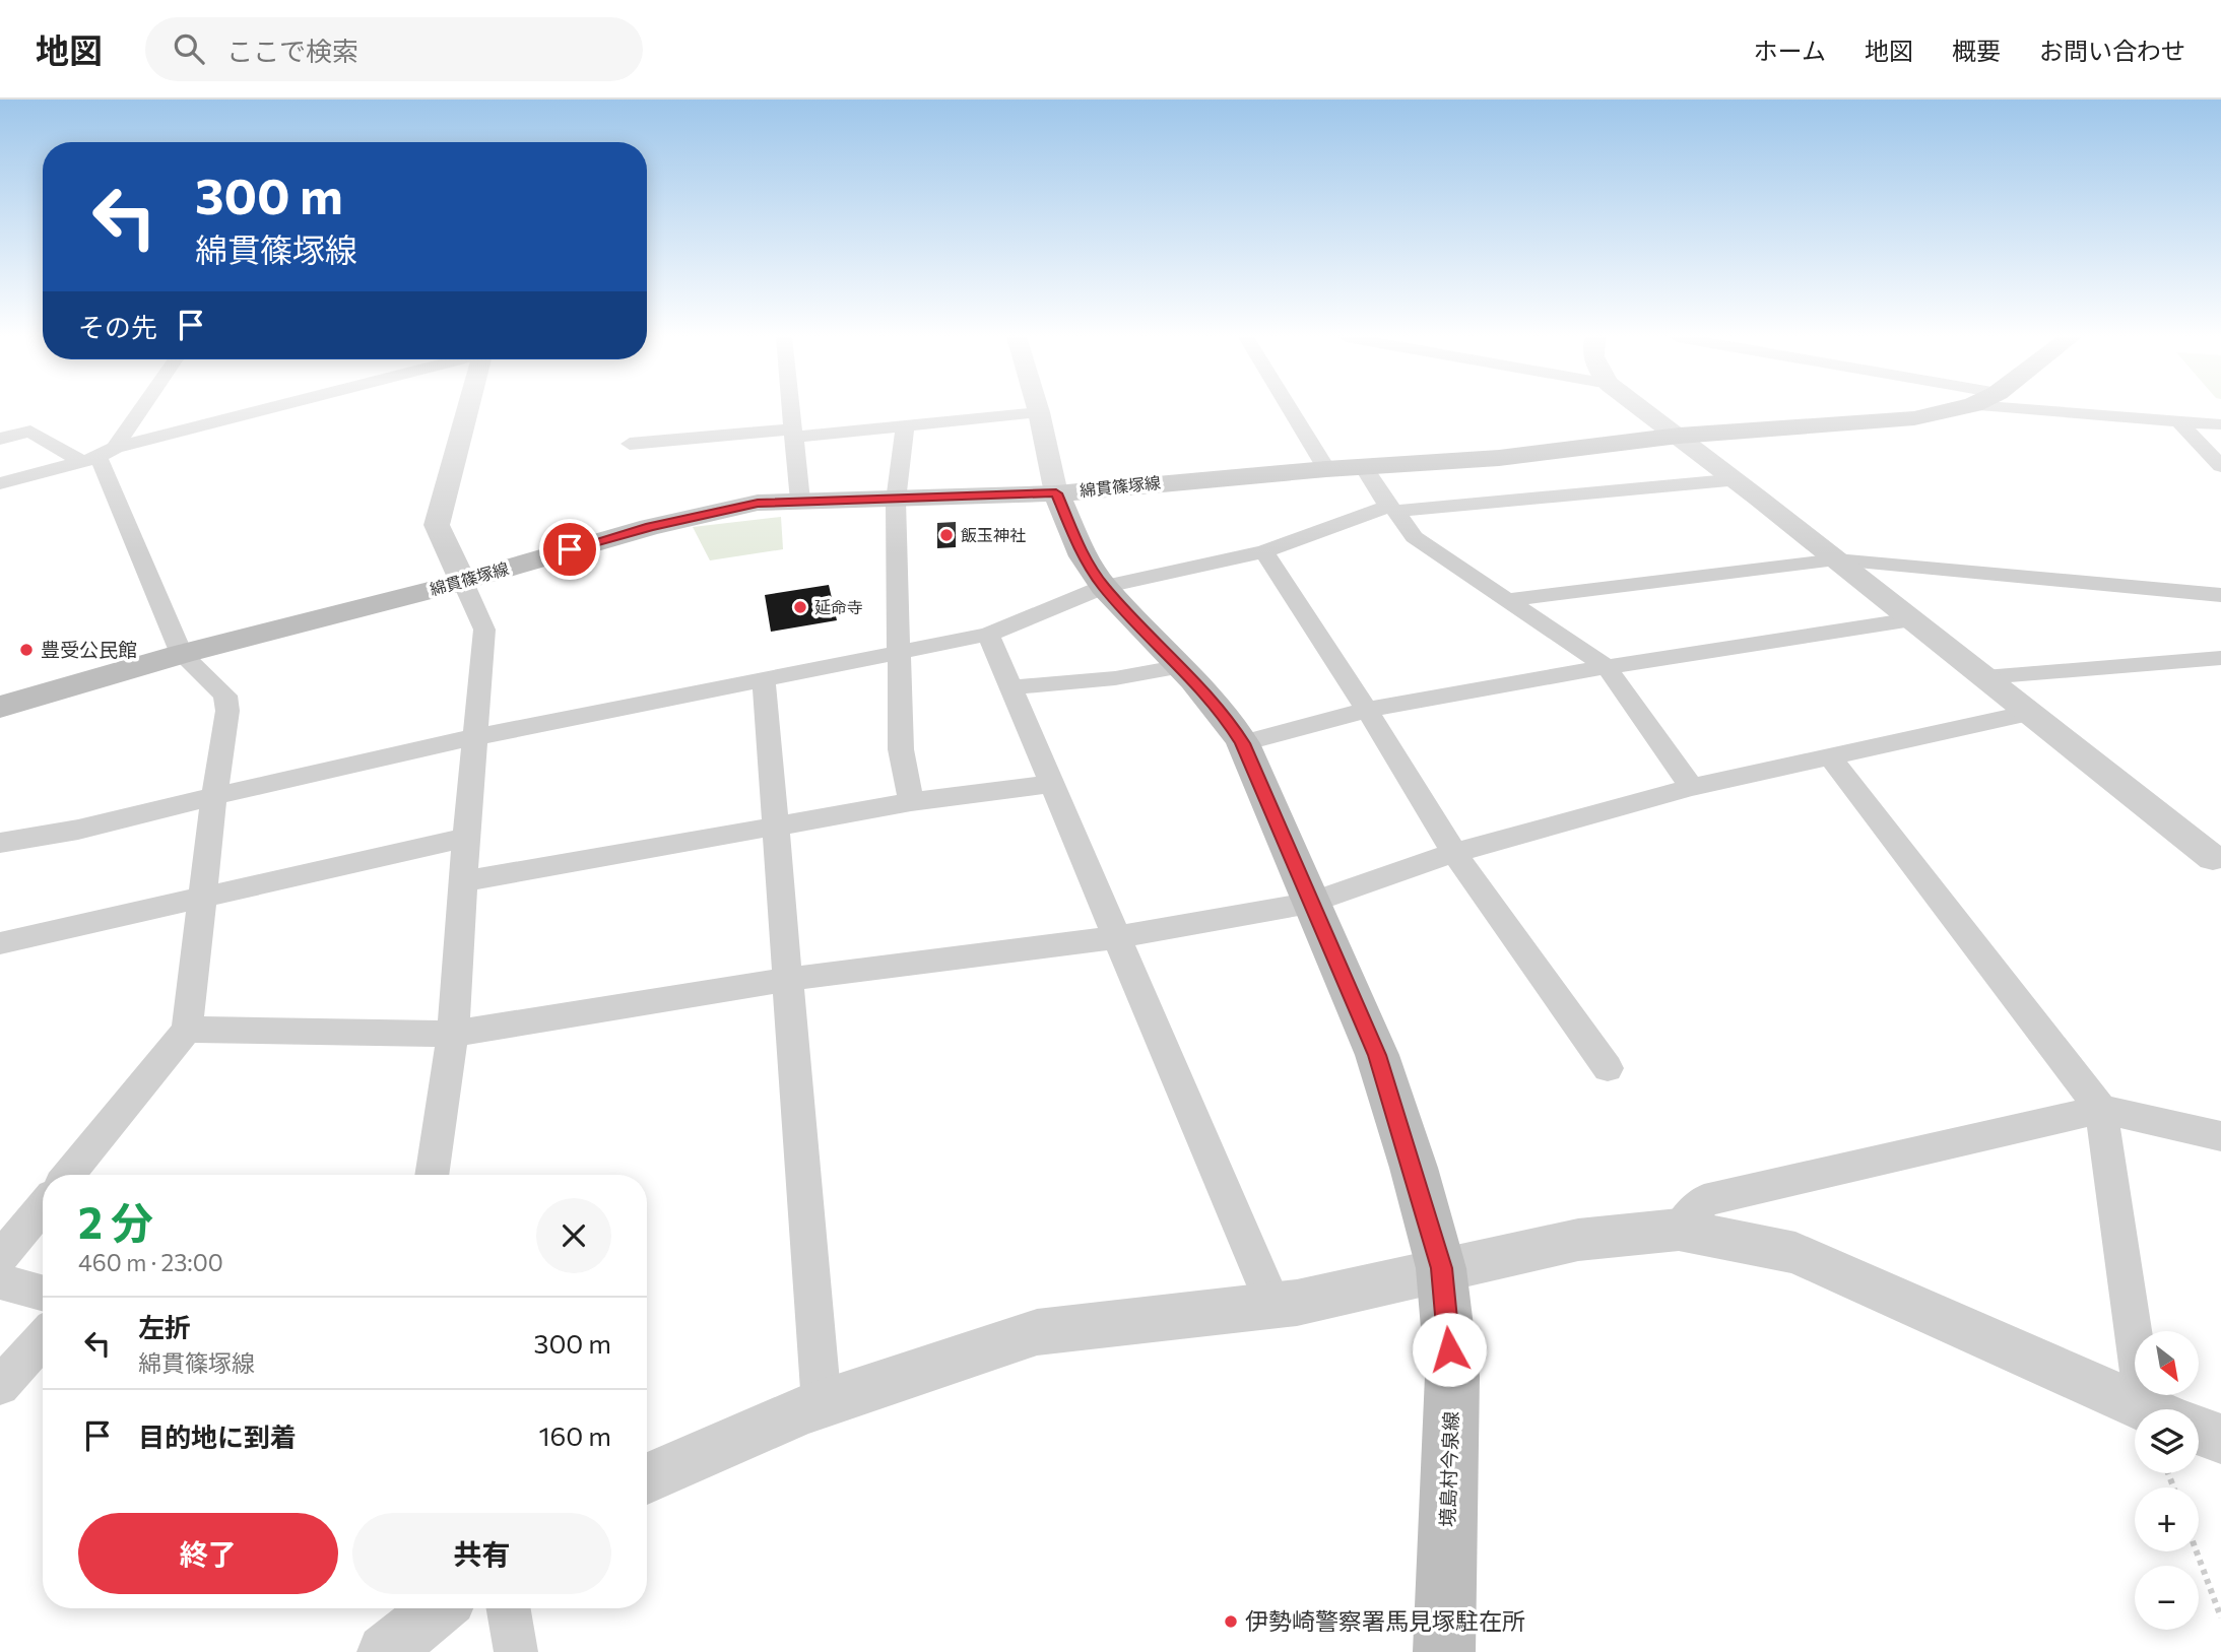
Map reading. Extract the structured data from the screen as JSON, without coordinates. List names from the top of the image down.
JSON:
{
  "streets": {
    "main road": ["綿貫篠塚線", "境島村今泉線"]
  },
  "crossings": [
    ["綿貫篠塚線", "境島村今泉線"]
  ],
  "places": [
    "飯玉神社",
    "延命寺",
    "豊受公民館",
    "伊勢崎警察署馬見塚駐在所"
  ],
  "north": "bottom right",
  "page": {
    "header": "地図",
    "search": "ここで検索",
    "nav": [
      "ホーム",
      "地図",
      "概要",
      "お問い合わせ"
    ],
    "turn": ["300 m", "綿貫篠塚線"],
    "then": "その先",
    "heading": ["2 分", "460 m · 23:00"],
    "list": [
      {
        "name": "左折",
        "note": "綿貫篠塚線",
        "value": "300 m"
      },
      {
        "name": "目的地に到着",
        "value": "160 m"
      }
    ],
    "map_buttons": ["+", "−"],
    "buttons": ["終了", "共有"]
  }
}
